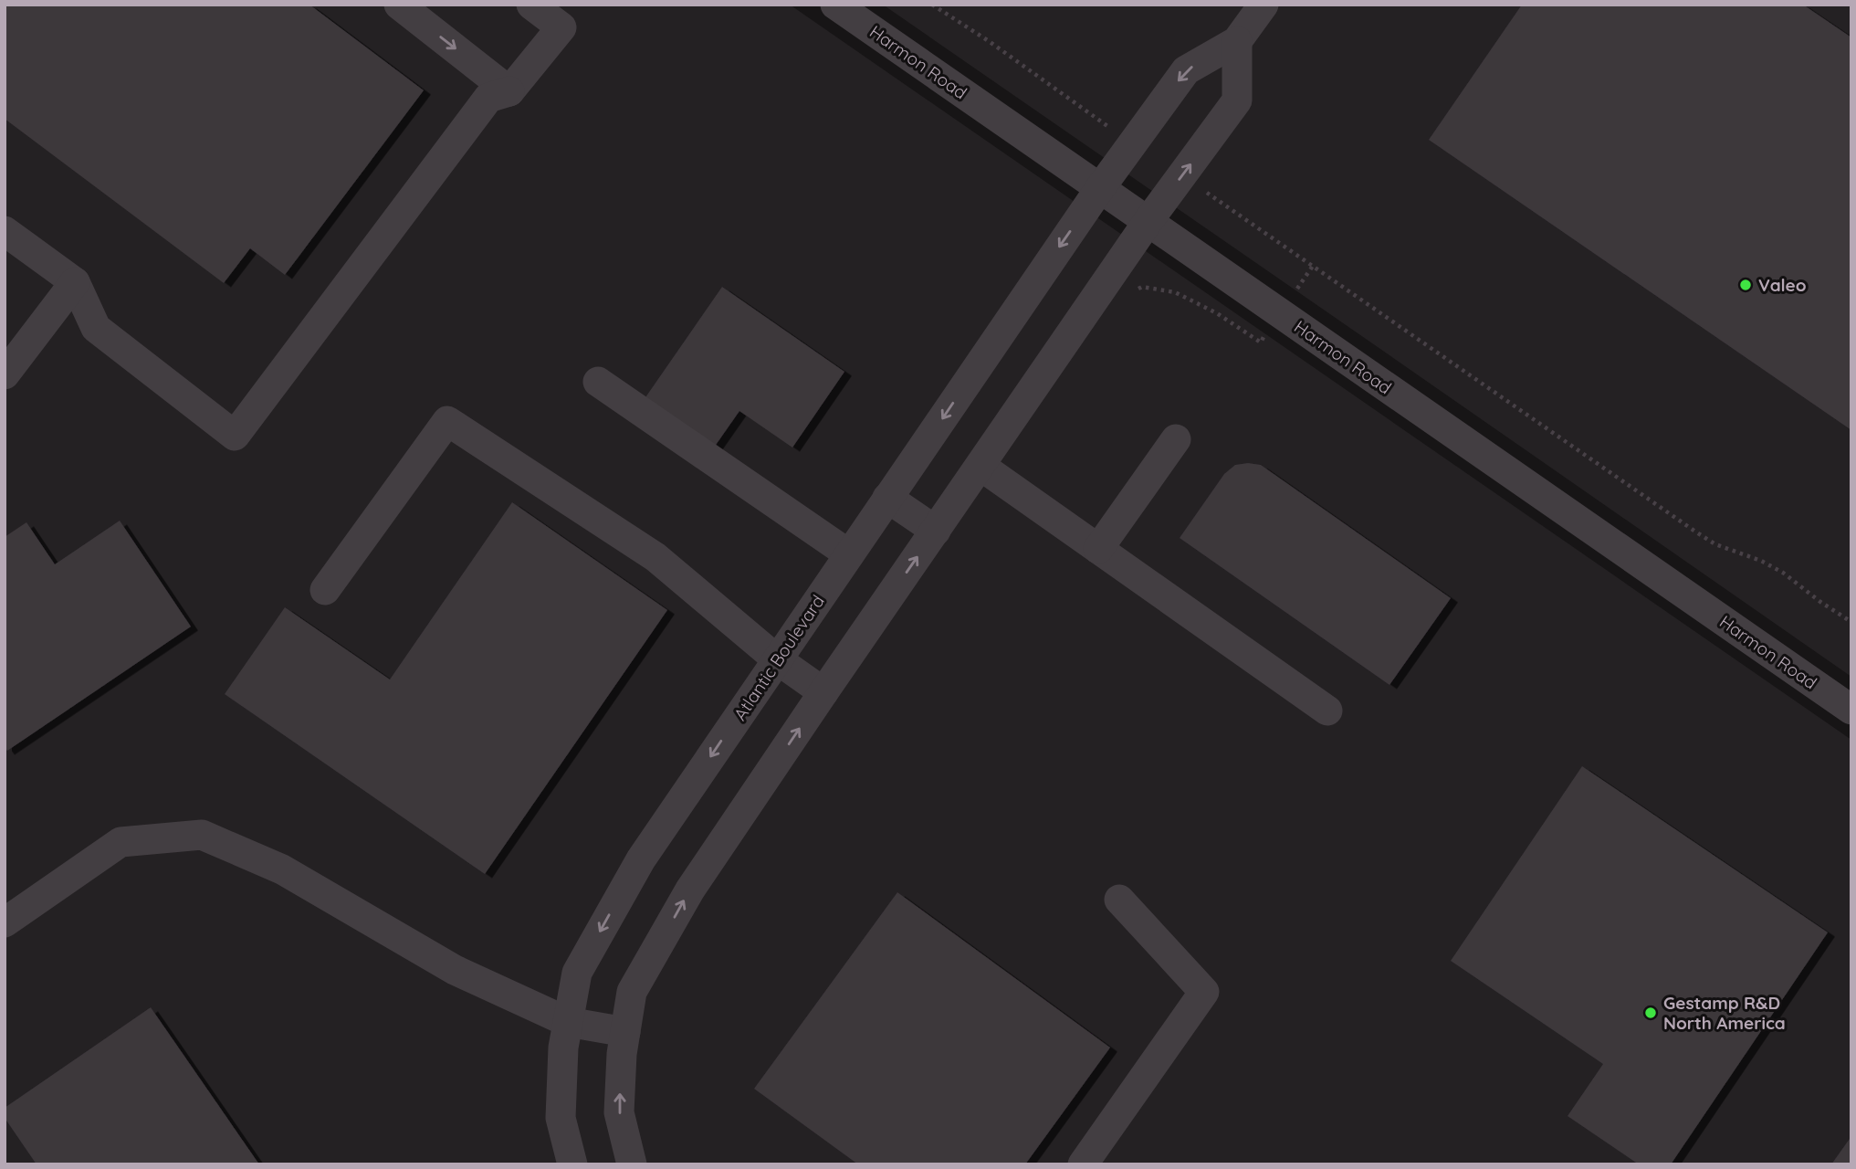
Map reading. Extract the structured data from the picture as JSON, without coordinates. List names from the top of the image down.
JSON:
{
  "streets": {
    "street": ["Harmon Road", "Atlantic Boulevard"]
  },
  "crossings": [
    ["Harmon Road", "Atlantic Boulevard"]
  ],
  "places": ["Valeo", "Gestamp R&D North America"]
}
